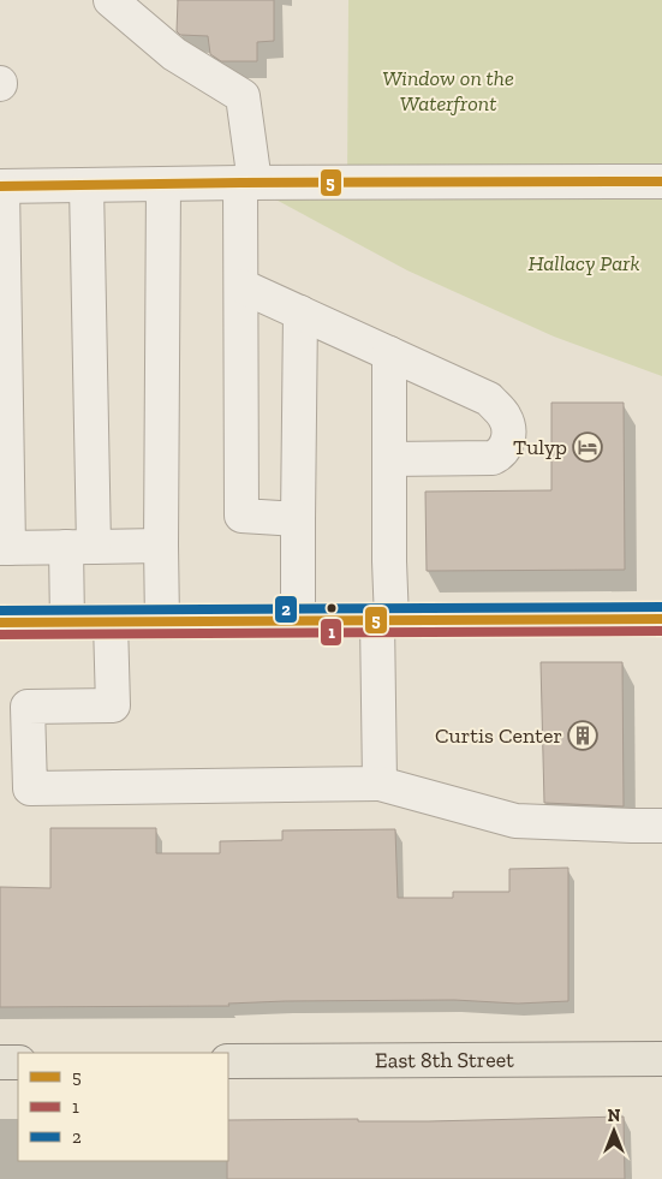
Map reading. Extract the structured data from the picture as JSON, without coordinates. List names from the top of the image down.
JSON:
{
  "streets": {
    "main road": ["East 8th Street"]
  },
  "parks": ["Window on the Waterfront", "Hallacy Park"],
  "places": {
    "hotel": ["Tulyp"],
    "building": ["Curtis Center"]
  },
  "lines": ["transit line 5", "transit line 2", "transit line 1"],
  "legend": ["5", "1", "2"],
  "north": "top"
}
